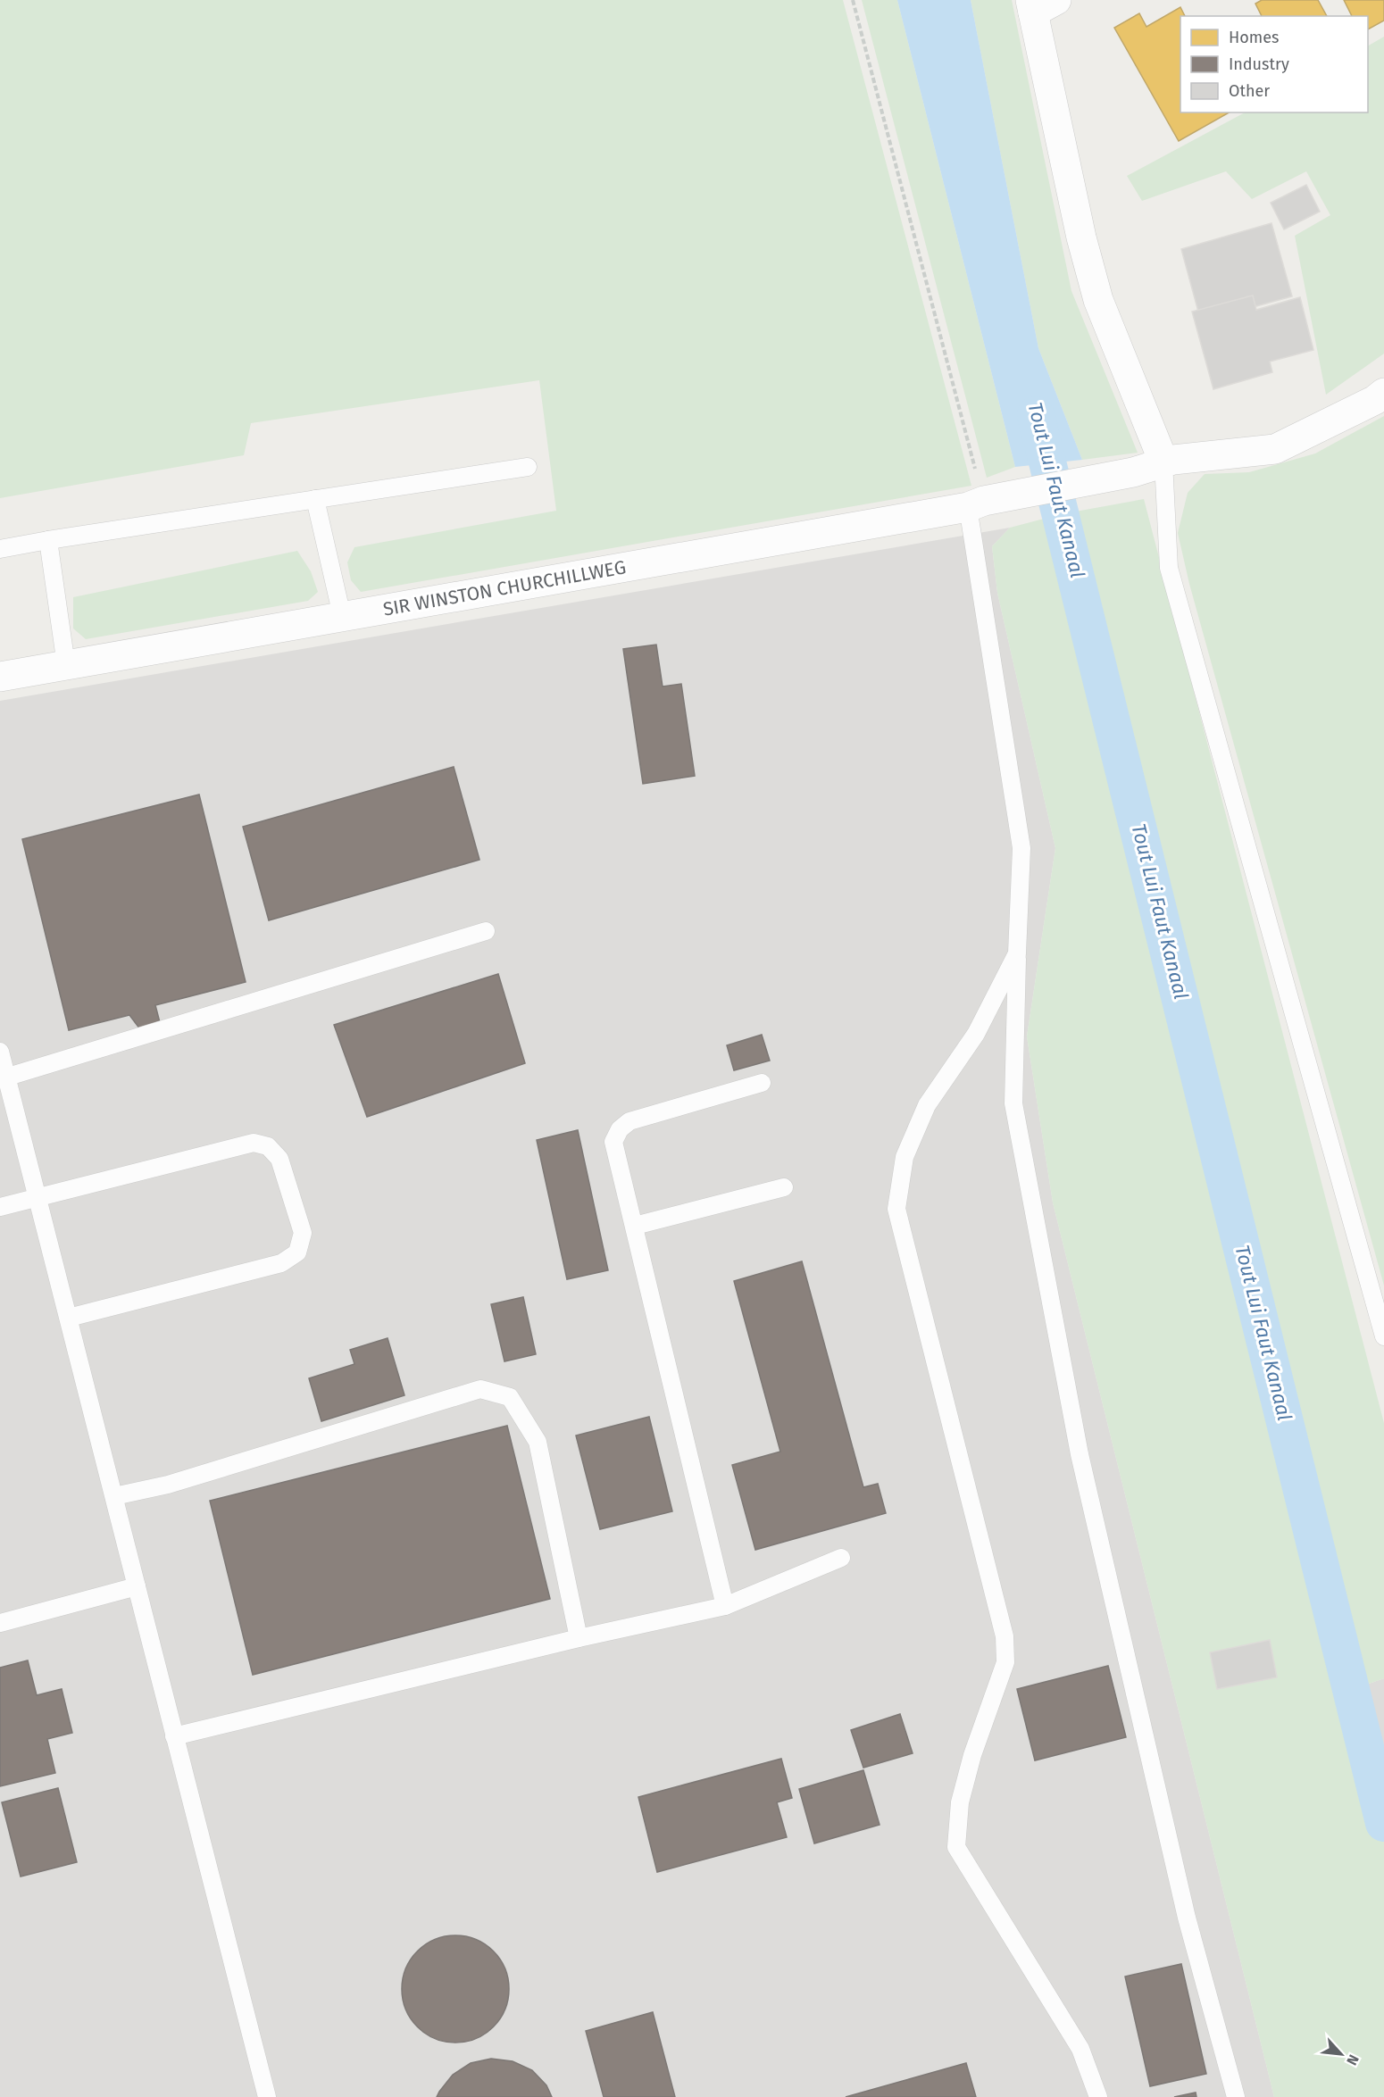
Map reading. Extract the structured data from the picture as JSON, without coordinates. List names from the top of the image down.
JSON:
{
  "streets": {
    "street": ["SIR WINSTON CHURCHILLWEG"]
  },
  "water": ["Tout Lui Faut Kanaal"],
  "legend": ["Homes", "Industry", "Other"],
  "north": "bottom right"
}
